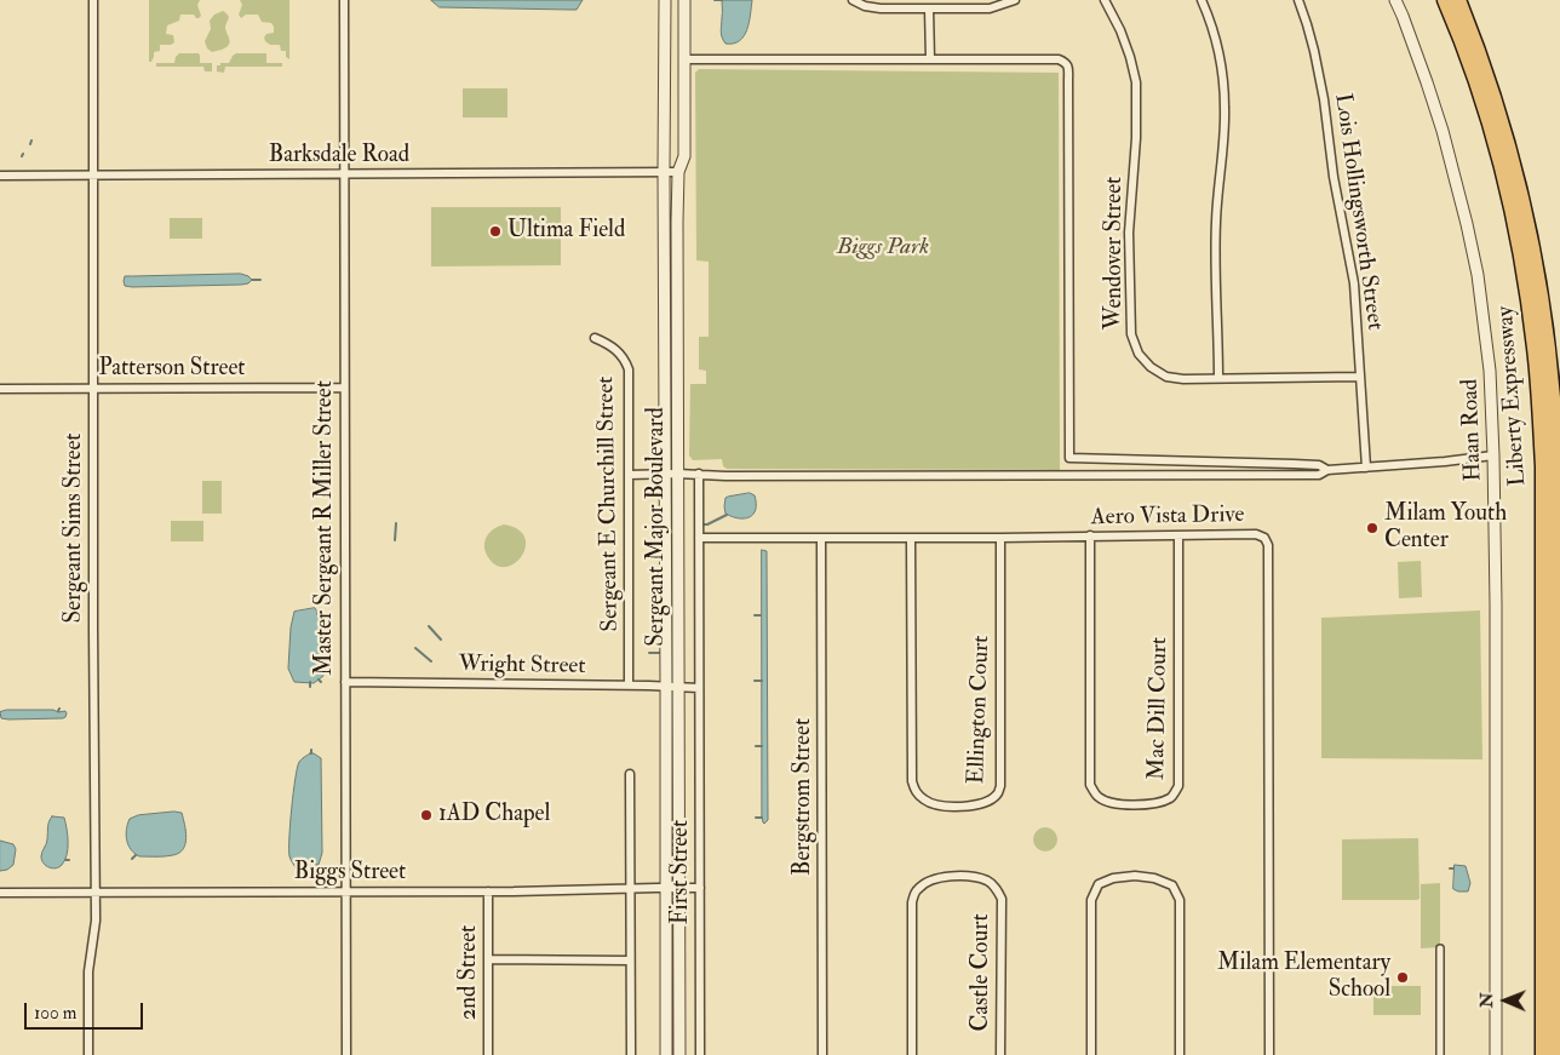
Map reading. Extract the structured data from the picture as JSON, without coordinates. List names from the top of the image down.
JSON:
{
  "streets": {
    "highway": ["Liberty Expressway"],
    "street": [
      "Barksdale Road",
      "Lois Hollingsworth Street",
      "Wendover Street",
      "Patterson Street",
      "Haan Road",
      "Sergeant E Churchill Street",
      "Aero Vista Drive",
      "Sergeant Major Boulevard",
      "Sergeant Sims Street",
      "Master Sergeant R Miller Street",
      "Wright Street",
      "Mac Dill Court",
      "Ellington Court",
      "Bergstrom Street",
      "First Street",
      "Biggs Street",
      "2nd Street",
      "Castle Court"
    ]
  },
  "crossings": [
    ["Barksdale Road", "Sergeant Major Boulevard"],
    ["Barksdale Road", "Sergeant Sims Street"],
    ["Barksdale Road", "Master Sergeant R Miller Street"],
    ["Lois Hollingsworth Street", "Wendover Street"],
    ["Patterson Street", "Sergeant Sims Street"],
    ["Patterson Street", "Master Sergeant R Miller Street"],
    ["Sergeant E Churchill Street", "Wright Street"],
    ["Aero Vista Drive", "Mac Dill Court"],
    ["Aero Vista Drive", "Ellington Court"],
    ["Aero Vista Drive", "Bergstrom Street"],
    ["Aero Vista Drive", "First Street"],
    ["Sergeant Major Boulevard", "Wright Street"],
    ["Sergeant Major Boulevard", "Biggs Street"],
    ["Sergeant Sims Street", "Biggs Street"],
    ["Master Sergeant R Miller Street", "Wright Street"],
    ["Master Sergeant R Miller Street", "Biggs Street"],
    ["Wright Street", "First Street"],
    ["First Street", "Biggs Street"],
    ["Biggs Street", "2nd Street"]
  ],
  "parks": ["Biggs Park"],
  "places": [
    "Ultima Field",
    "Milam Youth Center",
    "1AD Chapel",
    "Milam Elementary School"
  ],
  "scale_bar": "100 m",
  "north": "left"
}
